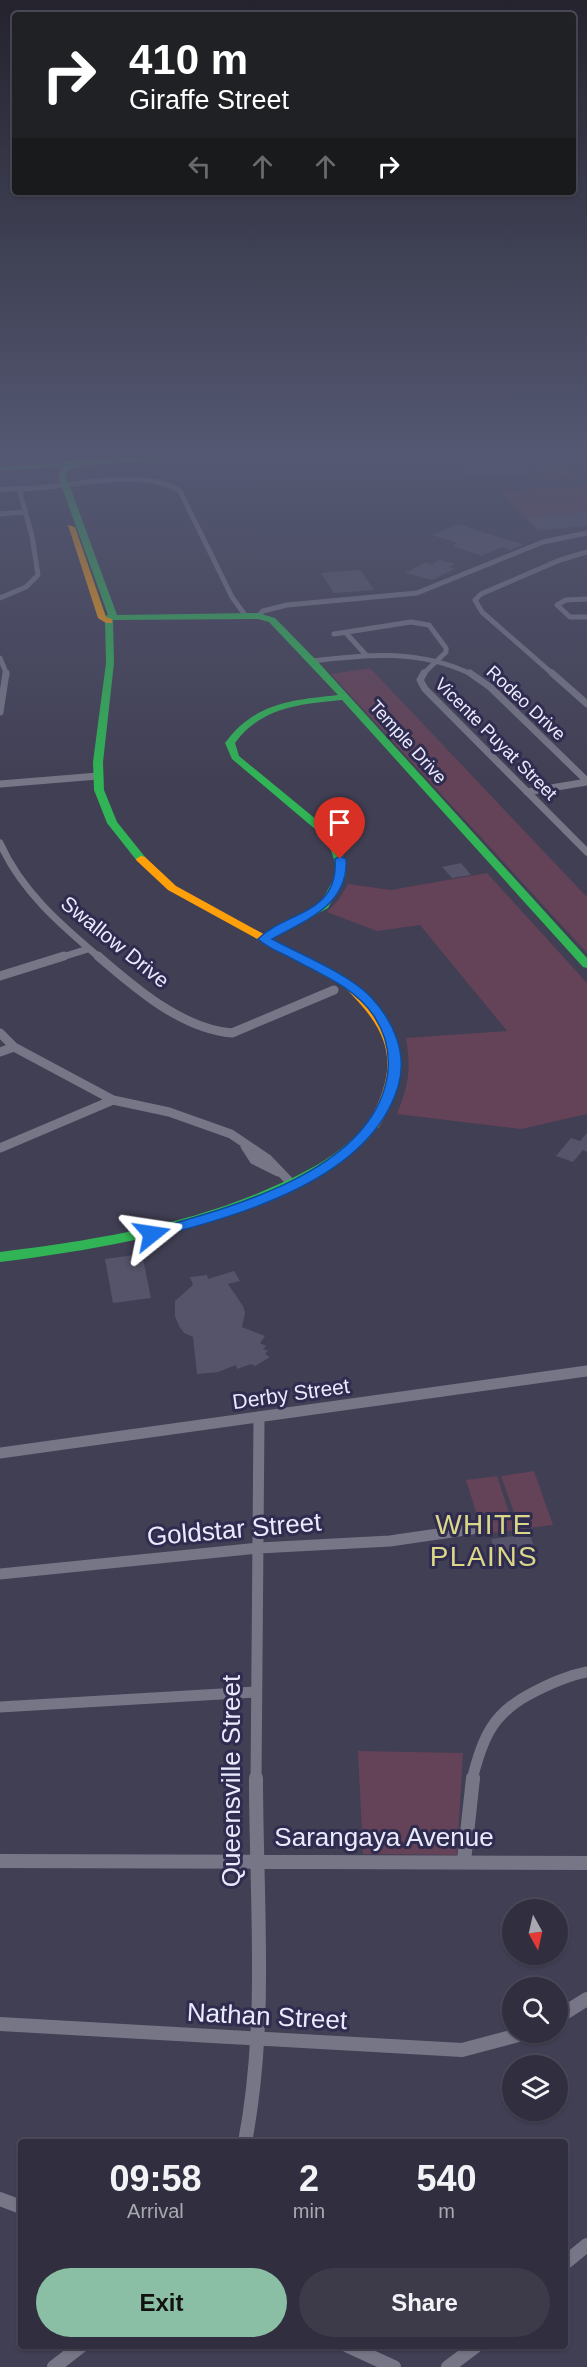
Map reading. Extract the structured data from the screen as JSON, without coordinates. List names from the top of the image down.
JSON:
{
  "streets": {
    "street": [
      "Rodeo Drive",
      "Vicente Puyat Street",
      "Temple Drive",
      "Swallow Drive",
      "Derby Street",
      "Goldstar Street",
      "Queensville Street",
      "Sarangaya Avenue",
      "Nathan Street"
    ]
  },
  "crossings": [
    ["Rodeo Drive", "Vicente Puyat Street"],
    ["Rodeo Drive", "Temple Drive"],
    ["Derby Street", "Queensville Street"],
    ["Goldstar Street", "Queensville Street"],
    ["Queensville Street", "Sarangaya Avenue"],
    ["Queensville Street", "Nathan Street"]
  ],
  "districts": ["WHITE PLAINS"],
  "north": "bottom",
  "page": {
    "turn": ["410 m", "Giraffe Street"],
    "eta": [
      "09:58",
      "Arrival",
      "2",
      "min",
      "540",
      "m"
    ],
    "buttons": ["Exit", "Share"]
  }
}
